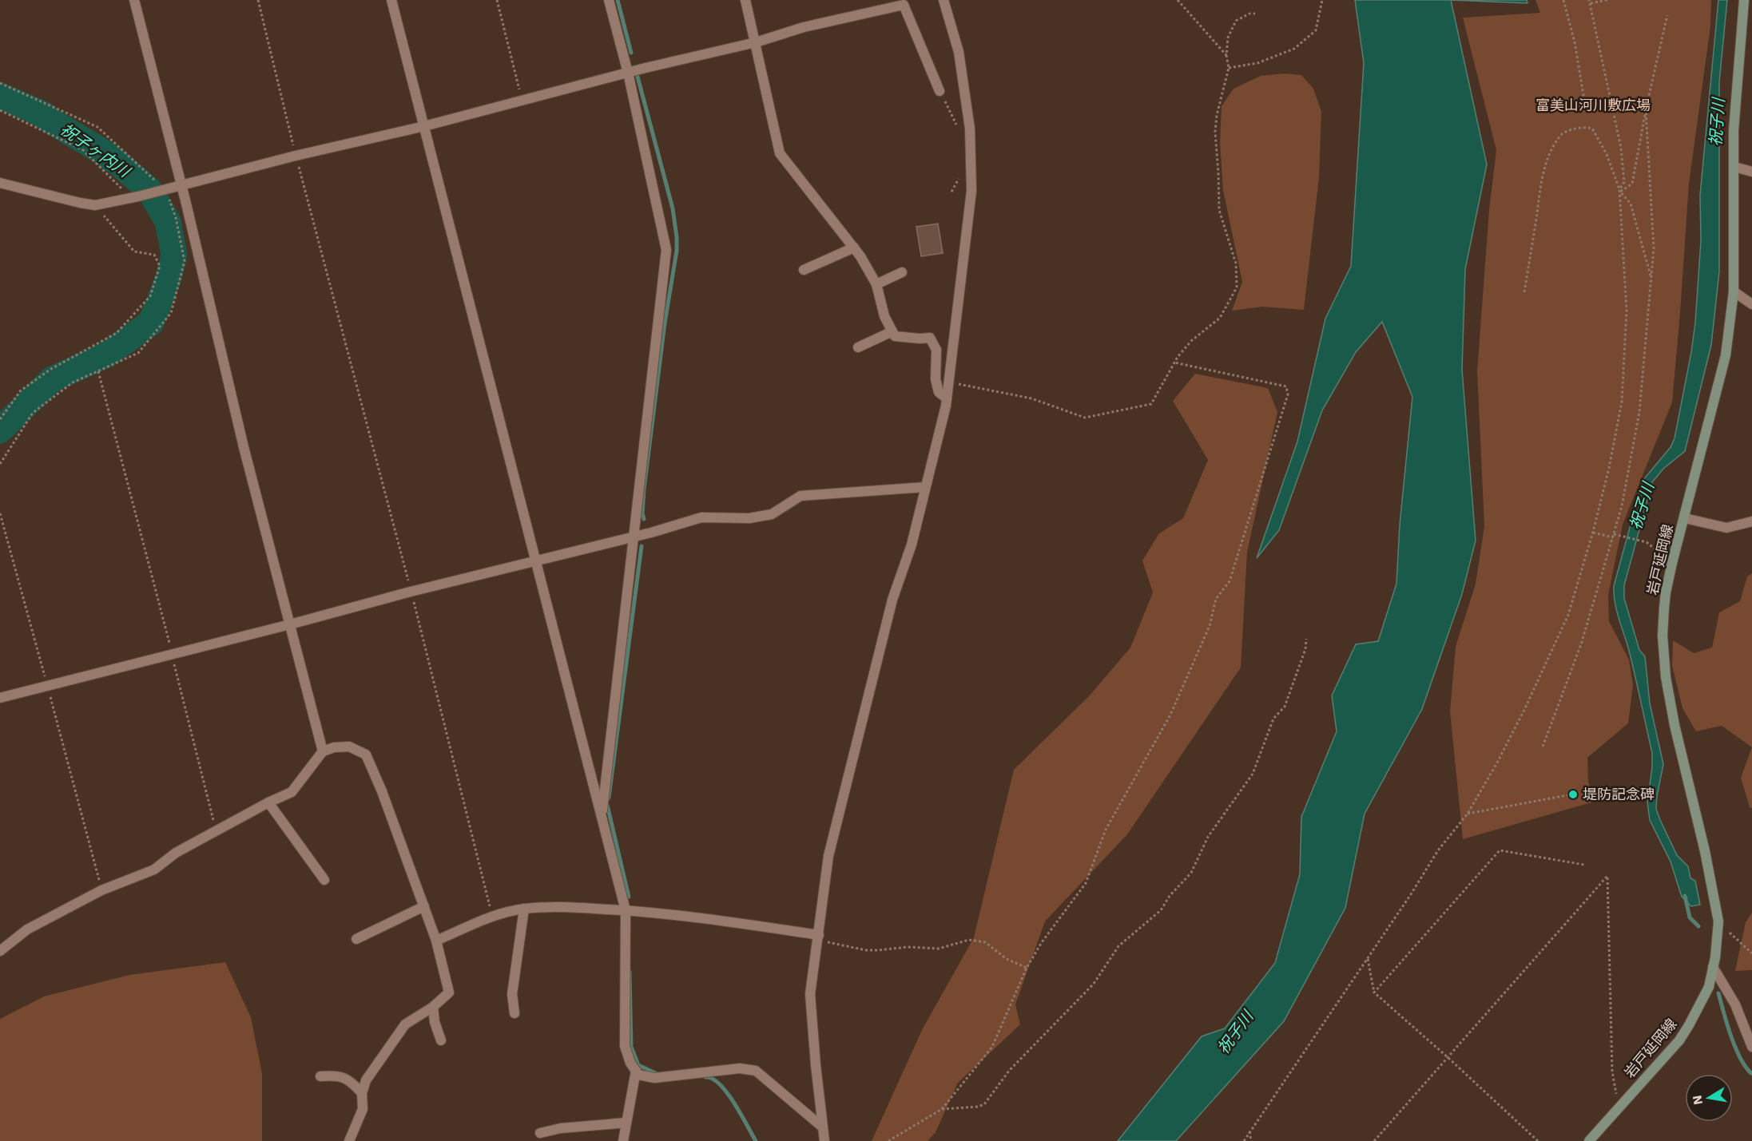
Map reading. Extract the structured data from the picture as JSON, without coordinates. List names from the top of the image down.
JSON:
{
  "streets": {
    "main road": ["岩戸延岡線"]
  },
  "water": ["祝子川", "祝子ヶ内川"],
  "parks": ["富美山河川敷広場"],
  "places": ["堤防記念碑"],
  "north": "left"
}
